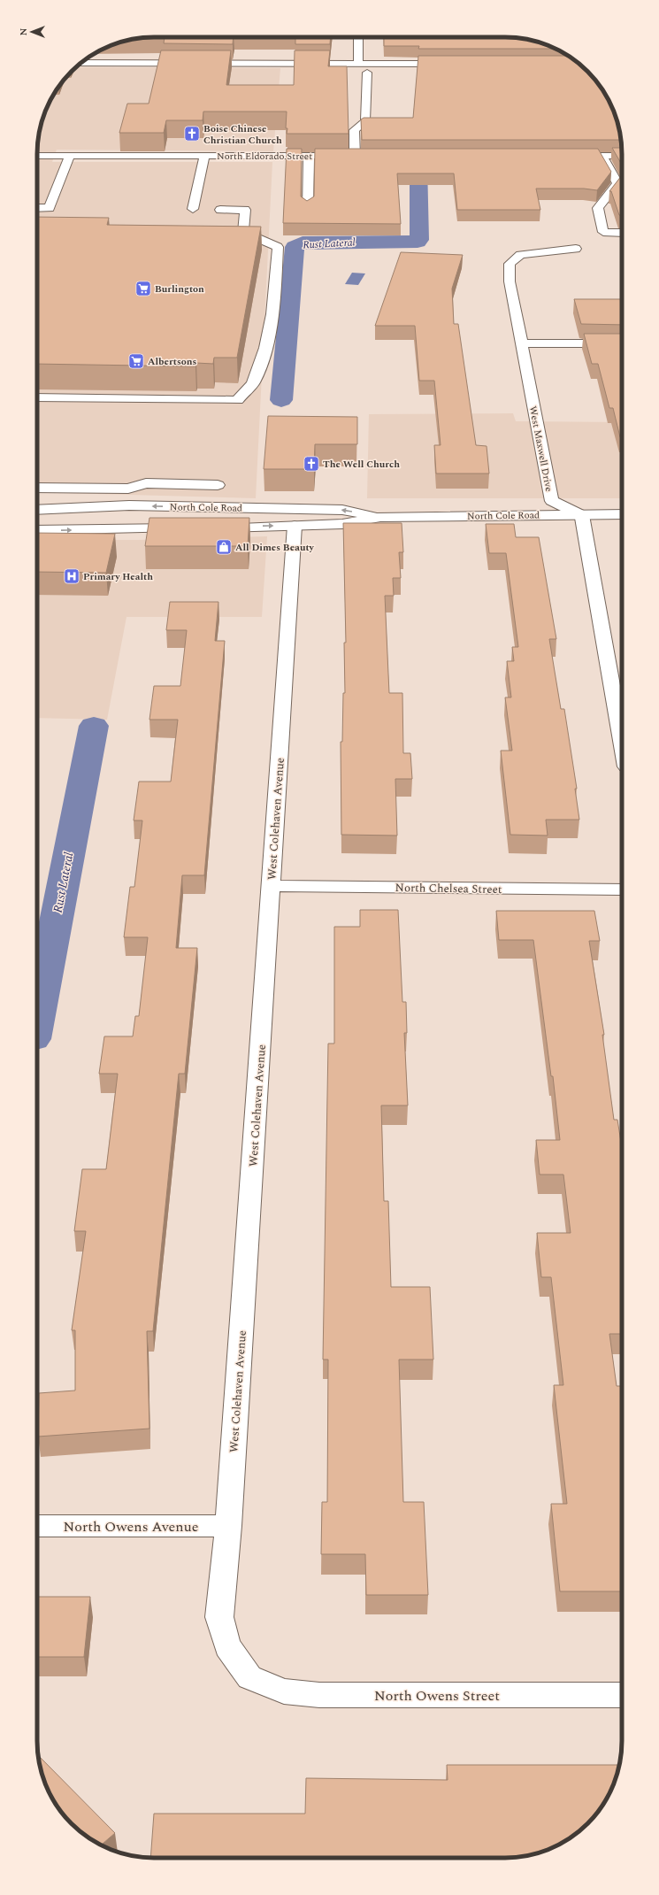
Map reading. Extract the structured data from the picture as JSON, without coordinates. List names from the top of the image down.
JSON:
{
  "streets": {
    "street": [
      "North Eldorado Street",
      "West Maxwell Drive",
      "North Cole Road",
      "West Colehaven Avenue",
      "North Chelsea Street",
      "North Owens Avenue",
      "North Owens Street"
    ]
  },
  "crossings": [
    ["West Maxwell Drive", "North Cole Road"],
    ["North Cole Road", "West Colehaven Avenue"],
    ["West Colehaven Avenue", "North Chelsea Street"],
    ["West Colehaven Avenue", "North Owens Avenue"],
    ["West Colehaven Avenue", "North Owens Street"]
  ],
  "water": ["Rust Lateral"],
  "places": {
    "church": ["Boise Chinese Christian Church", "The Well Church"],
    "supermarket": ["Burlington", "Albertsons"],
    "shop": ["All Dimes Beauty"],
    "hospital": ["Primary Health"]
  },
  "north": "left"
}
